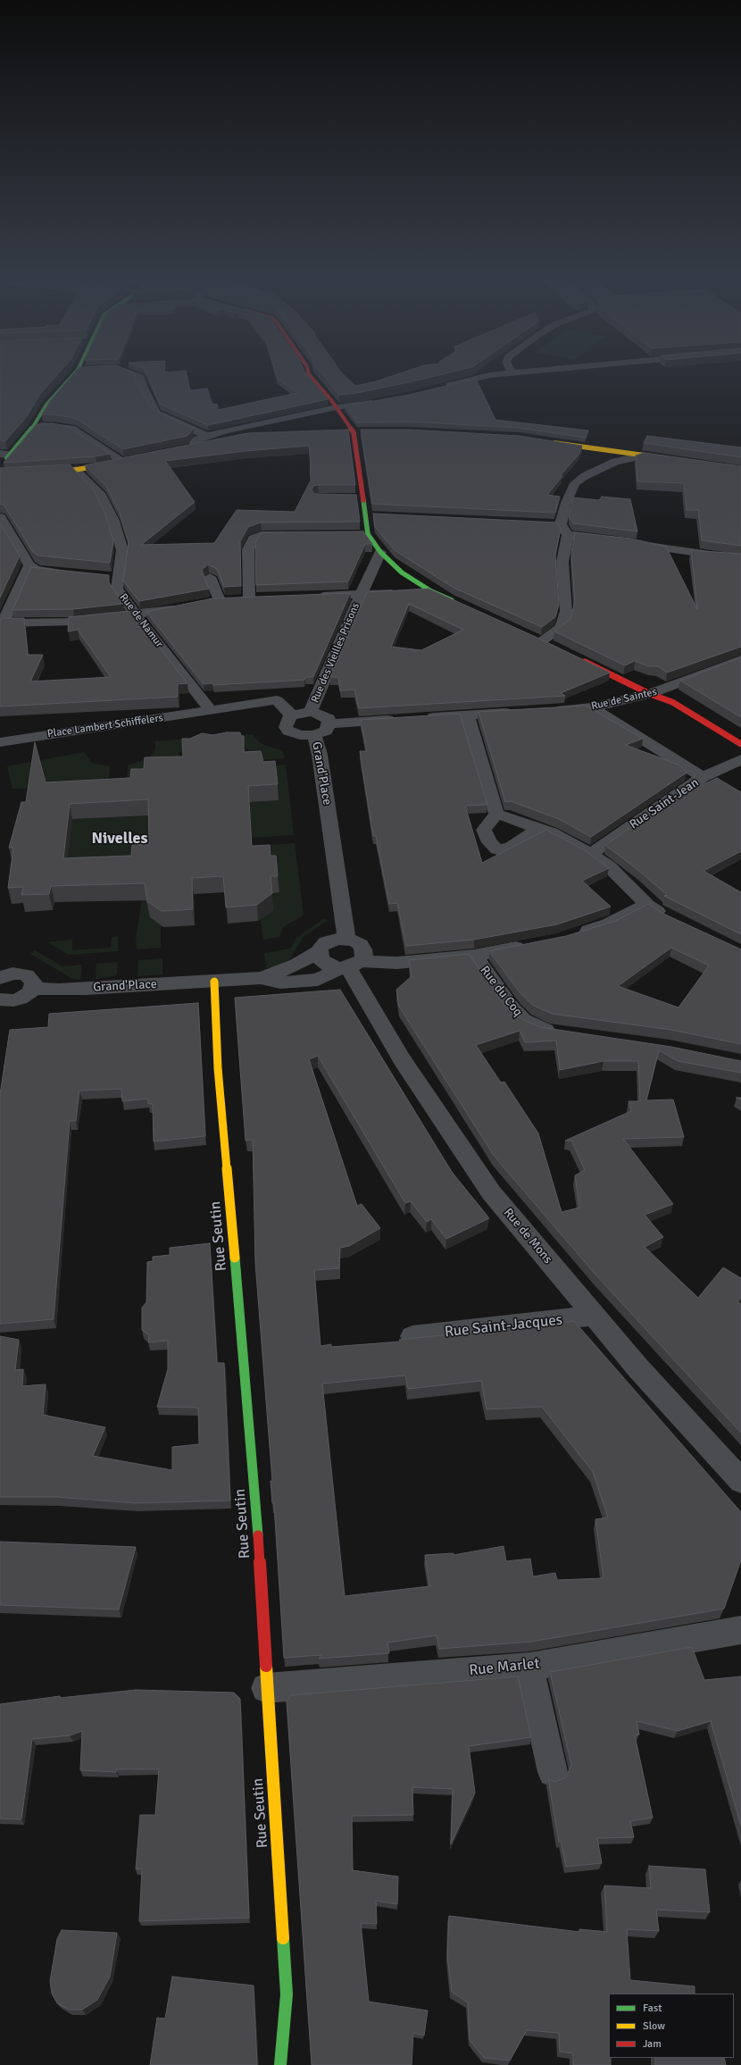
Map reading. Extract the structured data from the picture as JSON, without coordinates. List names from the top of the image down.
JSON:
{
  "streets": {
    "street": [
      "Rue de Namur",
      "Rue des Vieilles Prisons",
      "Rue de Saintes",
      "Place Lambert Schiffelers",
      "Grand'Place",
      "Rue Saint-Jean",
      "Rue du Coq",
      "Rue Seutin",
      "Rue de Mons",
      "Rue Saint-Jacques",
      "Rue Marlet"
    ]
  },
  "crossings": [
    ["Rue de Namur", "Place Lambert Schiffelers"],
    ["Grand'Place", "Rue Seutin"],
    ["Grand'Place", "Rue de Mons"],
    ["Rue Seutin", "Rue Marlet"],
    ["Rue de Mons", "Rue Saint-Jacques"]
  ],
  "districts": ["Nivelles"],
  "legend": ["Fast", "Slow", "Jam"]
}
